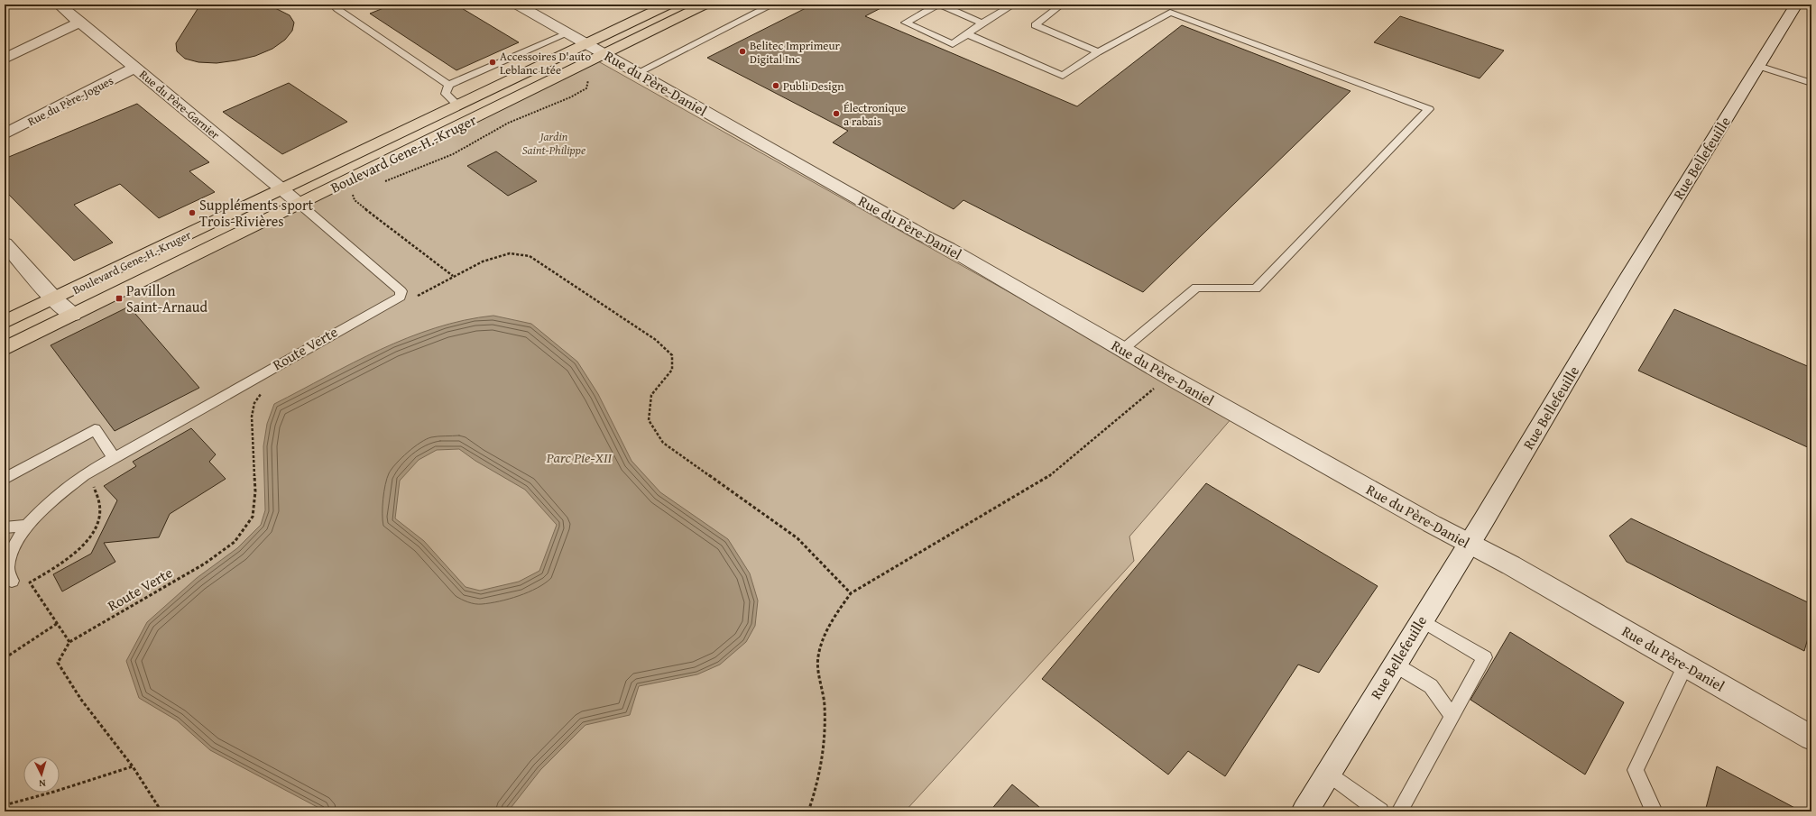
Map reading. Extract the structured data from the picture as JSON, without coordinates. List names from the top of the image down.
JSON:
{
  "streets": {
    "main road": ["Boulevard Gene-H.-Kruger"],
    "street": [
      "Rue du Père-Daniel",
      "Rue du Père-Jogues",
      "Rue du Père-Garnier",
      "Rue Bellefeuille"
    ],
    "path": ["Route Verte"]
  },
  "crossings": [
    ["Rue du Père-Daniel", "Boulevard Gene-H.-Kruger"],
    ["Rue du Père-Daniel", "Rue Bellefeuille"],
    ["Rue du Père-Jogues", "Rue du Père-Garnier"],
    ["Rue du Père-Garnier", "Boulevard Gene-H.-Kruger"]
  ],
  "parks": ["Jardin Saint-Philippe", "Parc Pie-XII"],
  "places": {
    "other": [
      "Belitec Imprimeur Digital Inc",
      "Accessoires D'auto Leblanc Ltée",
      "Publi Design",
      "Électronique a rabais",
      "Suppléments sport Trois-Rivières"
    ],
    "transit": ["Pavillon Saint-Arnaud"]
  },
  "north": "bottom"
}
